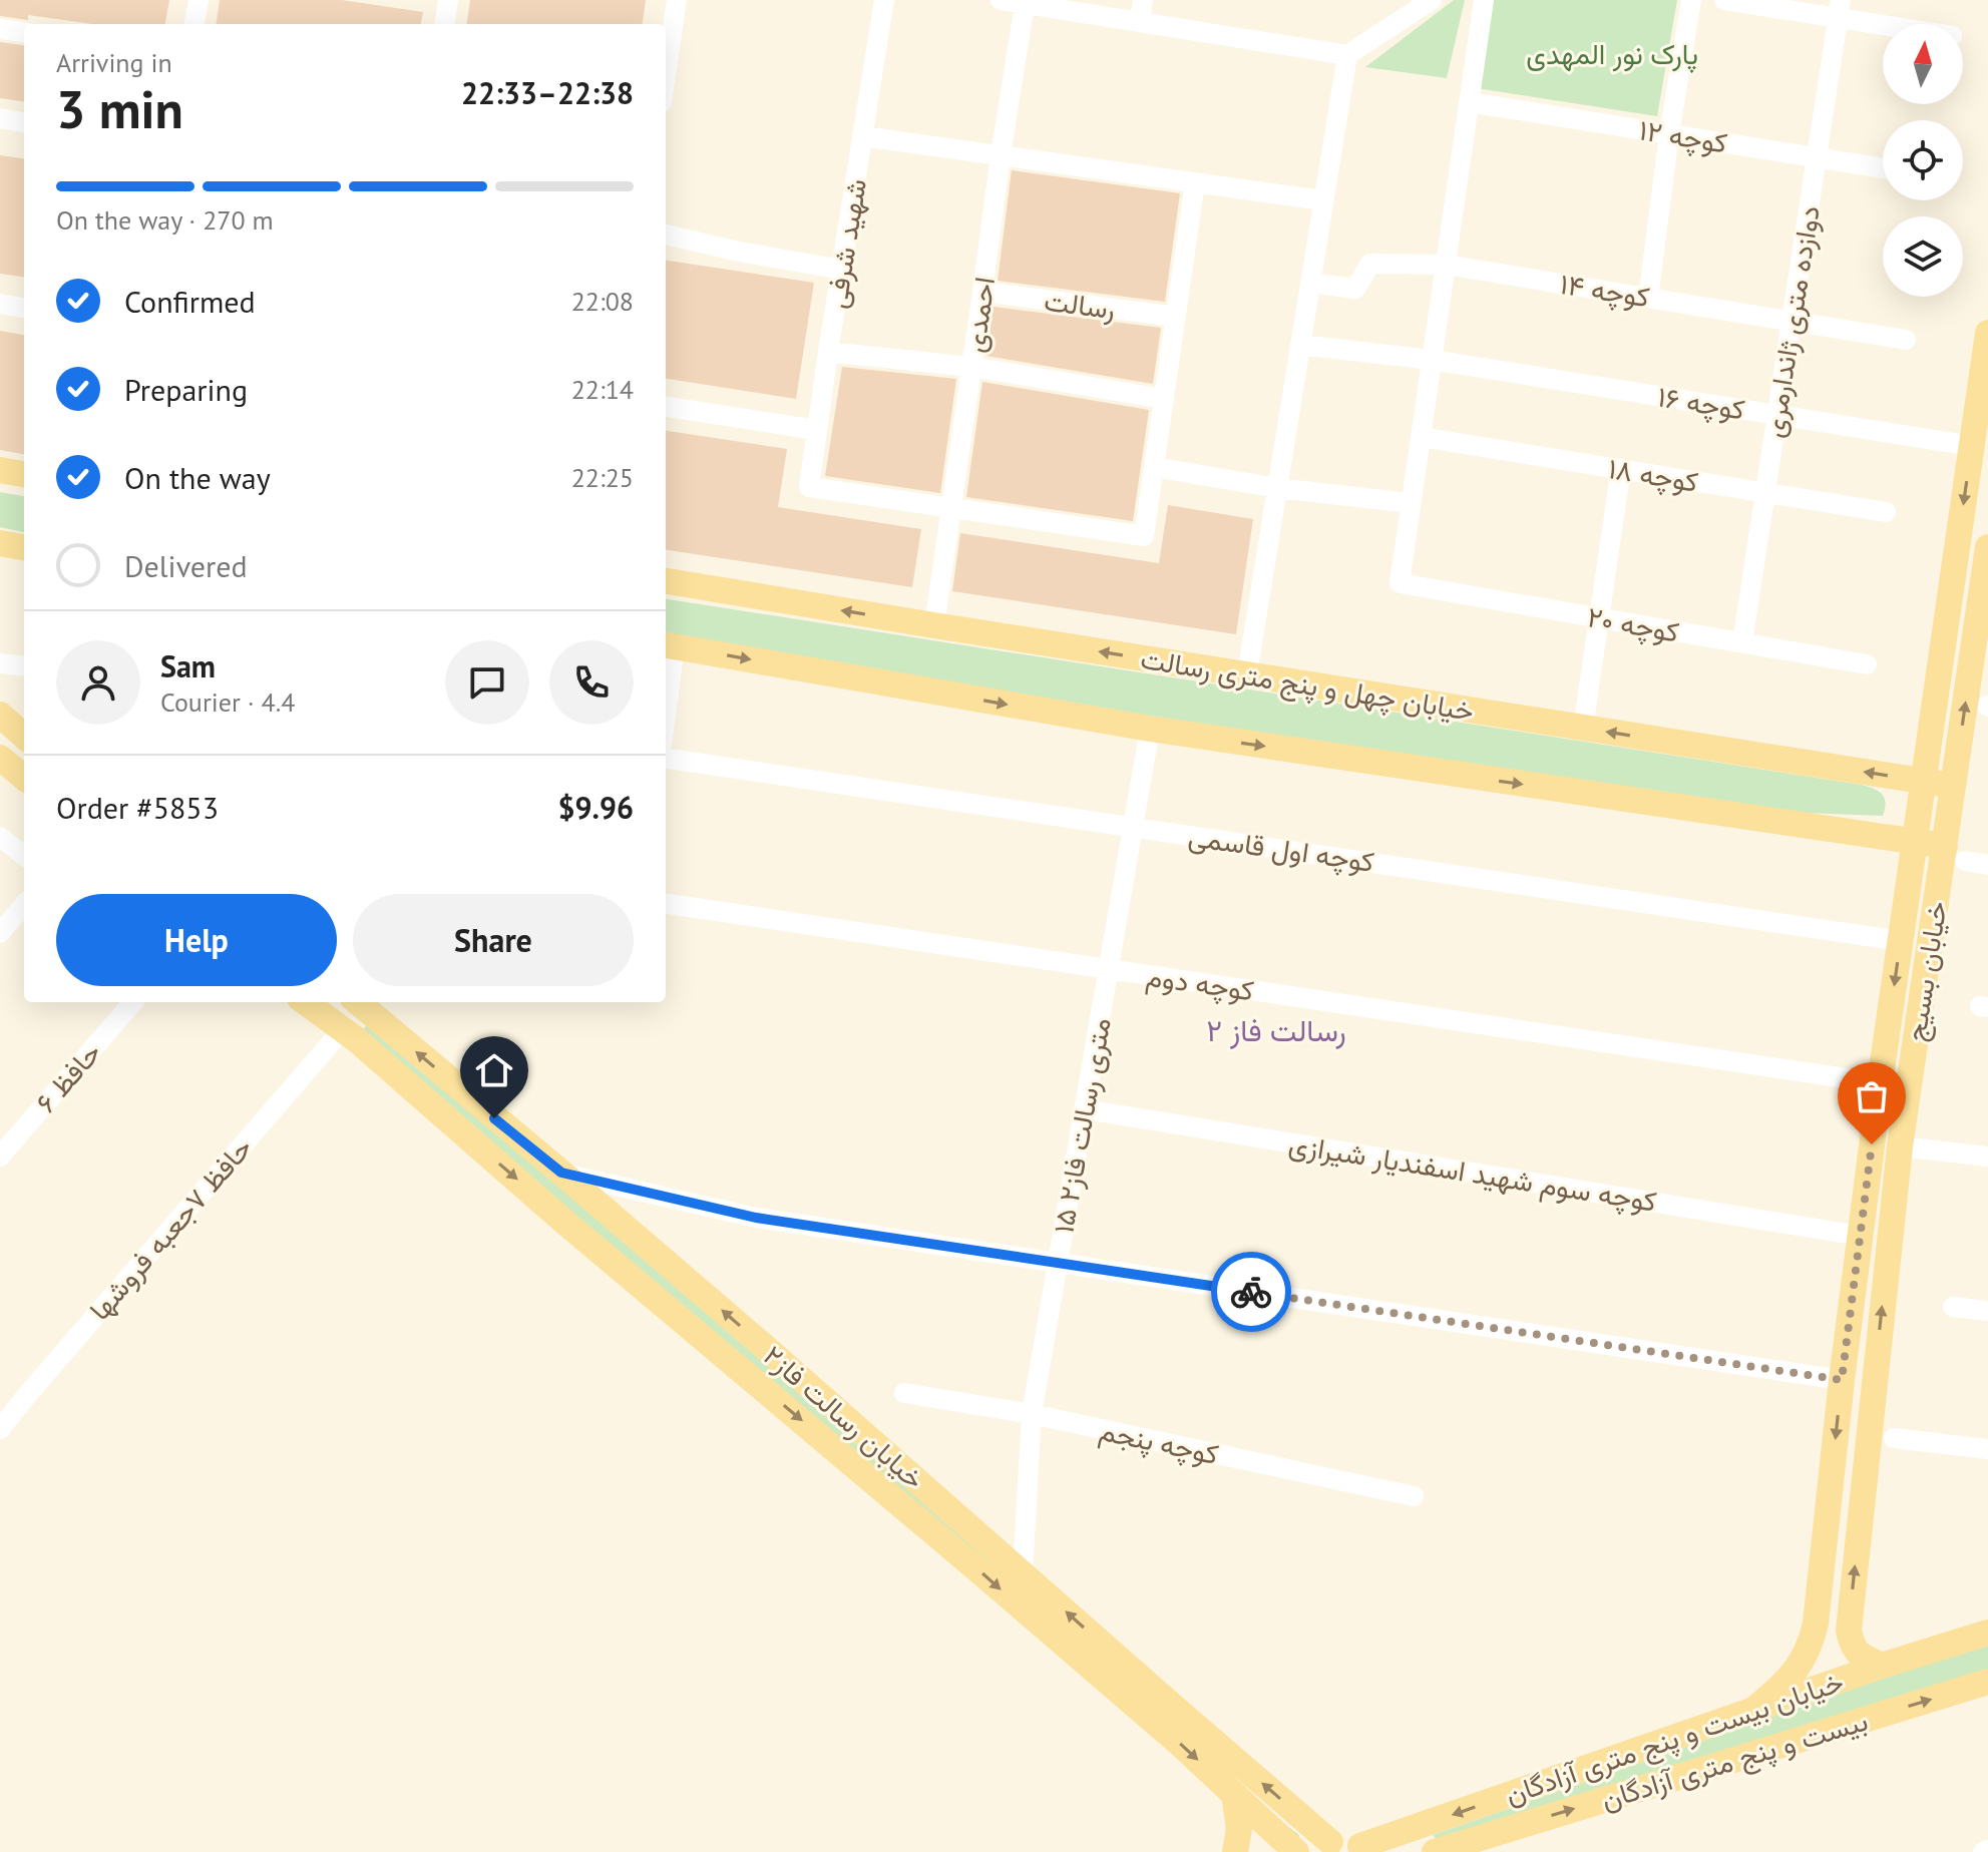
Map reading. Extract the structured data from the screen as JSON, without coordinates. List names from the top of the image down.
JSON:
{
  "streets": {
    "main road": [
      "خیابان چهل و پنج متری رسالت",
      "خیابان بسیج",
      "خیابان رسالت فاز۲",
      "خیابان بیست و پنج متری آزادگان",
      "بیست و پنج متری آزادگان"
    ],
    "street": [
      "۱۲ کوچه",
      "شهید شرفی",
      "‍‍ ۱۴ کوچه",
      "رسالت",
      "احمدی",
      "دوازده متری ژاندارمری",
      "۱۶ کوچه",
      "۱۸ کوچه",
      "۲۰ کوچه",
      "کوچه اول قاسمی",
      "کوچه دوم",
      "حافظ ۶",
      "۱۵ متری رسالت فاز۲",
      "کوچه سوم شهید اسفندیار شیرازی",
      "حافظ ۷جعبه فروشها",
      "کوچه پنجم"
    ]
  },
  "crossings": [
    ["۱۲ کوچه", "دوازده متری ژاندارمری"],
    ["شهید شرفی", "احمدی"],
    ["‍‍ ۱۴ کوچه", "دوازده متری ژاندارمری"],
    ["رسالت", "احمدی"],
    ["احمدی", "خیابان چهل و پنج متری رسالت"],
    ["دوازده متری ژاندارمری", "۱۶ کوچه"],
    ["دوازده متری ژاندارمری", "۱۸ کوچه"],
    ["دوازده متری ژاندارمری", "۲۰ کوچه"],
    ["خیابان چهل و پنج متری رسالت", "خیابان بسیج"],
    ["کوچه اول قاسمی", "۱۵ متری رسالت فاز۲"],
    ["کوچه دوم", "۱۵ متری رسالت فاز۲"],
    ["۱۵ متری رسالت فاز۲", "کوچه سوم شهید اسفندیار شیرازی"],
    ["۱۵ متری رسالت فاز۲", "خیابان رسالت فاز۲"],
    ["۱۵ متری رسالت فاز۲", "کوچه پنجم"],
    ["حافظ ۷جعبه فروشها", "خیابان رسالت فاز۲"]
  ],
  "one_way": ["خیابان بیست و پنج متری آزادگان", "بیست و پنج متری آزادگان"],
  "districts": ["رسالت فاز ۲"],
  "parks": ["پارک نور المهدی"],
  "north": "top",
  "page": {
    "heading": ["3 min", "Arriving in", "22:33–22:38"],
    "panel": [
      "Sam",
      "Courier · 4.4",
      "Order #5853",
      "$9.96"
    ],
    "bar": "On the way · 270 m",
    "list": [
      ["Confirmed", "22:08"],
      ["Preparing", "22:14"],
      ["On the way", "22:25"],
      "Delivered"
    ],
    "buttons": ["Help", "Share"]
  }
}
